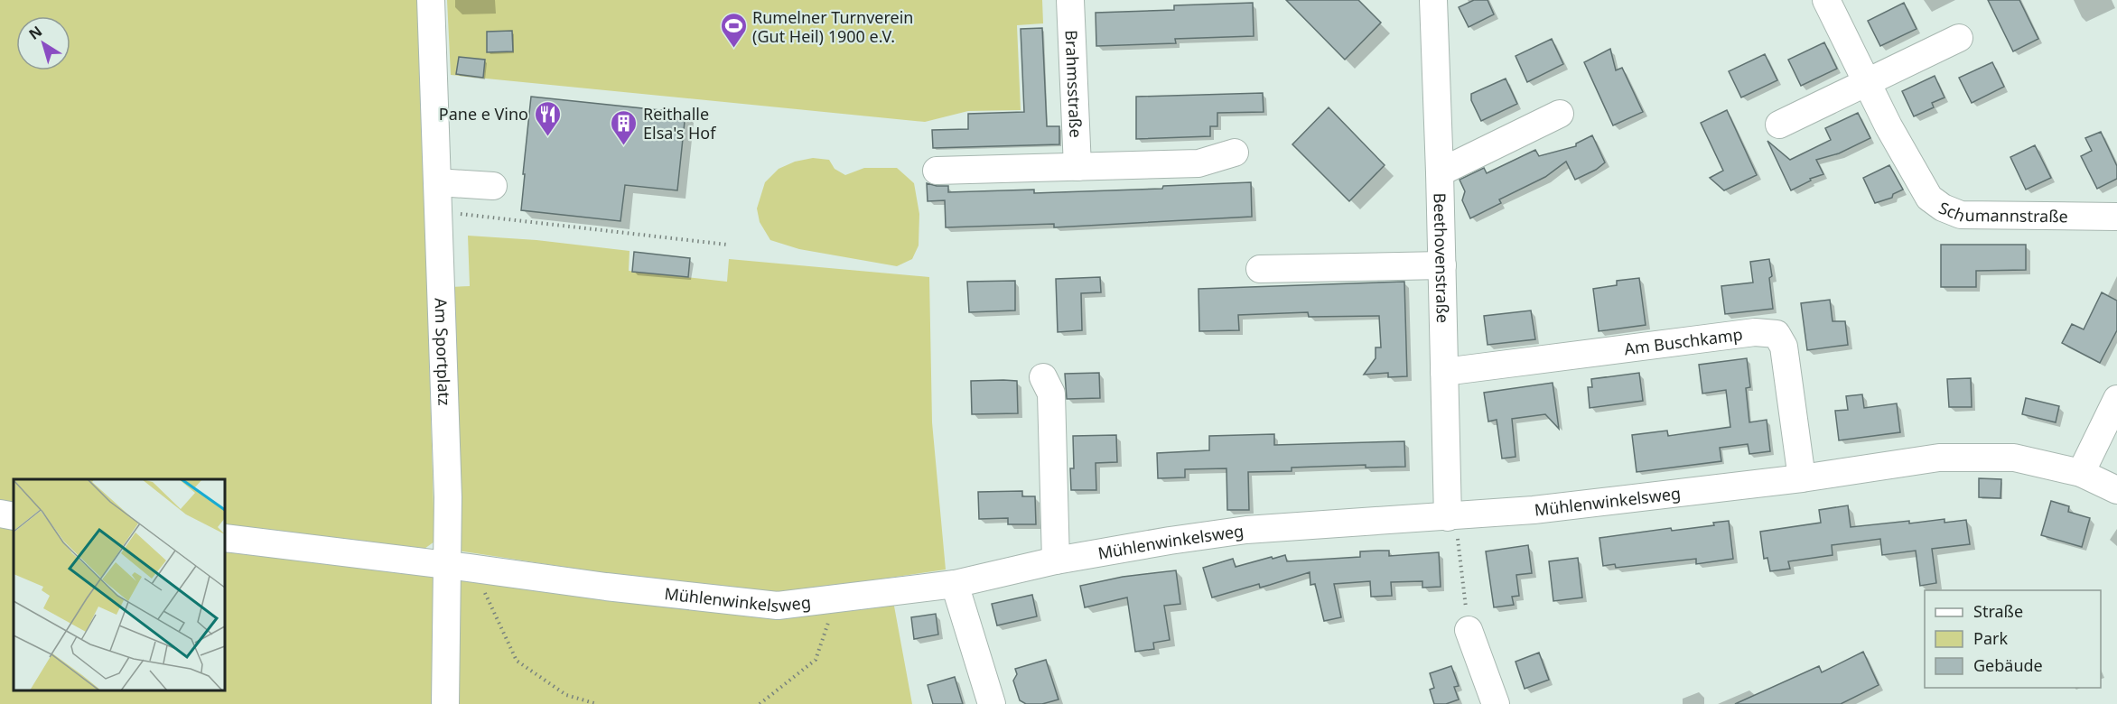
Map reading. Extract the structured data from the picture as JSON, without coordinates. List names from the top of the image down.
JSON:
{
  "streets": {
    "street": [
      "Brahmsstraße",
      "Schumannstraße",
      "Beethovenstraße",
      "Am Buschkamp",
      "Am Sportplatz",
      "Mühlenwinkelsweg"
    ]
  },
  "crossings": [
    ["Beethovenstraße", "Am Buschkamp"],
    ["Beethovenstraße", "Mühlenwinkelsweg"],
    ["Am Buschkamp", "Mühlenwinkelsweg"],
    ["Am Sportplatz", "Mühlenwinkelsweg"]
  ],
  "places": {
    "sports": ["Rumelner Turnverein (Gut Heil) 1900 e.V."],
    "restaurant": ["Pane e Vino"],
    "building": ["Reithalle Elsa's Hof"]
  },
  "legend": ["Straße", "Park", "Gebäude"],
  "north": "top left"
}
